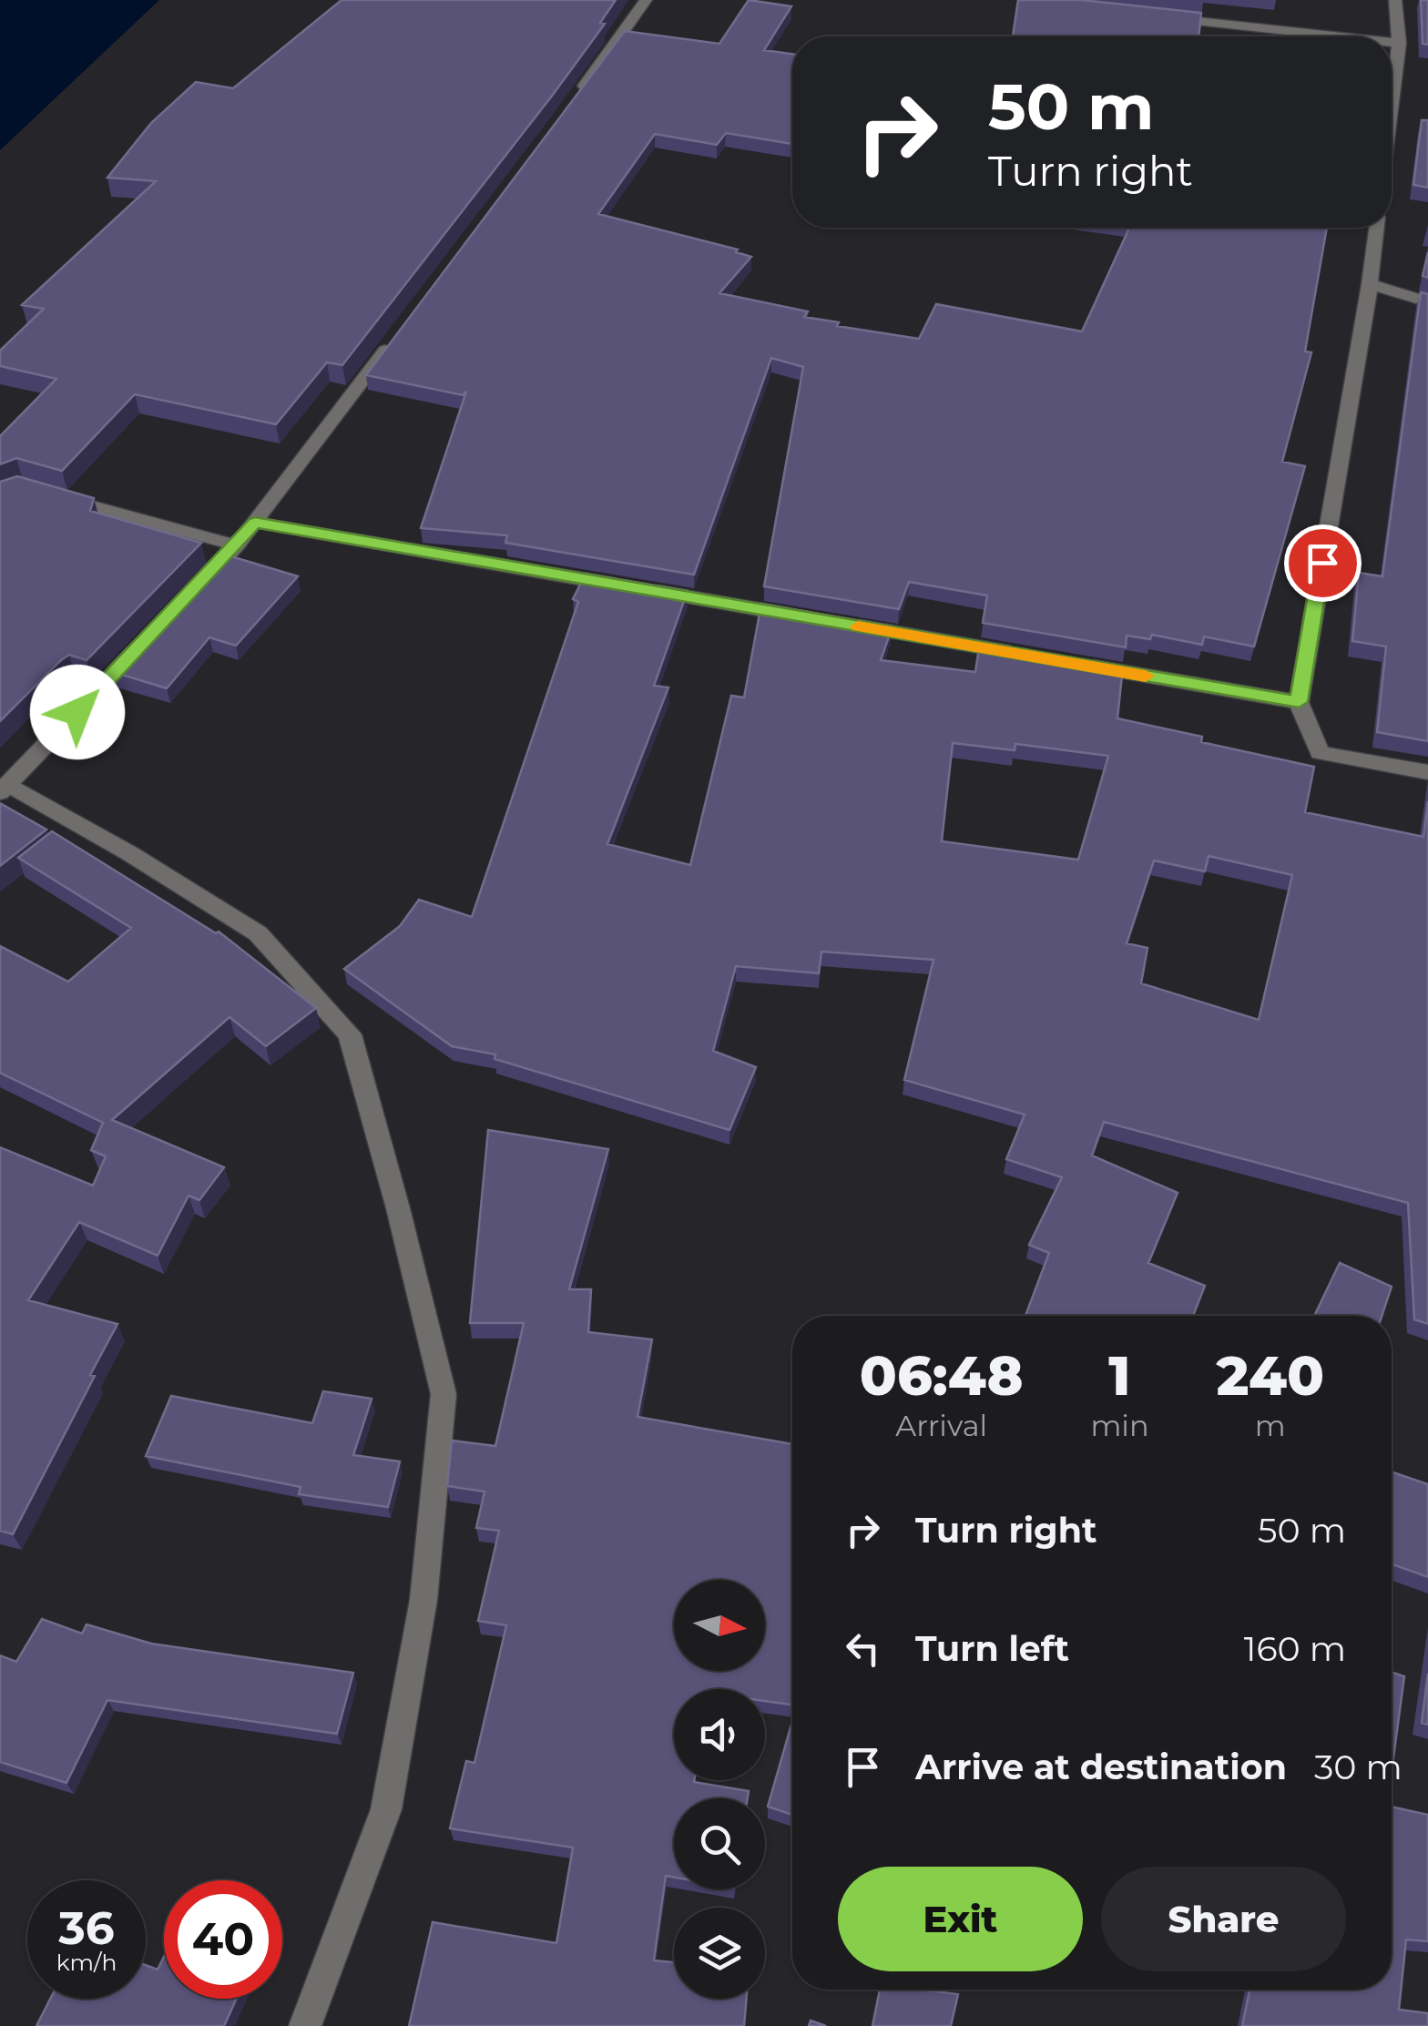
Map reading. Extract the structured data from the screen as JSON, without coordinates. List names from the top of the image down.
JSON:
{
  "north": "right",
  "page": {
    "turn": ["50 m", "Turn right"],
    "eta": [
      "06:48",
      "Arrival",
      "1",
      "min",
      "240",
      "m"
    ],
    "list": [
      {
        "name": "Turn right",
        "value": "50 m"
      },
      {
        "name": "Turn left",
        "value": "160 m"
      },
      {
        "name": "Arrive at destination",
        "value": "30 m"
      }
    ],
    "buttons": ["Exit", "Share"],
    "speed": "36 km/h",
    "limit": "40"
  }
}
